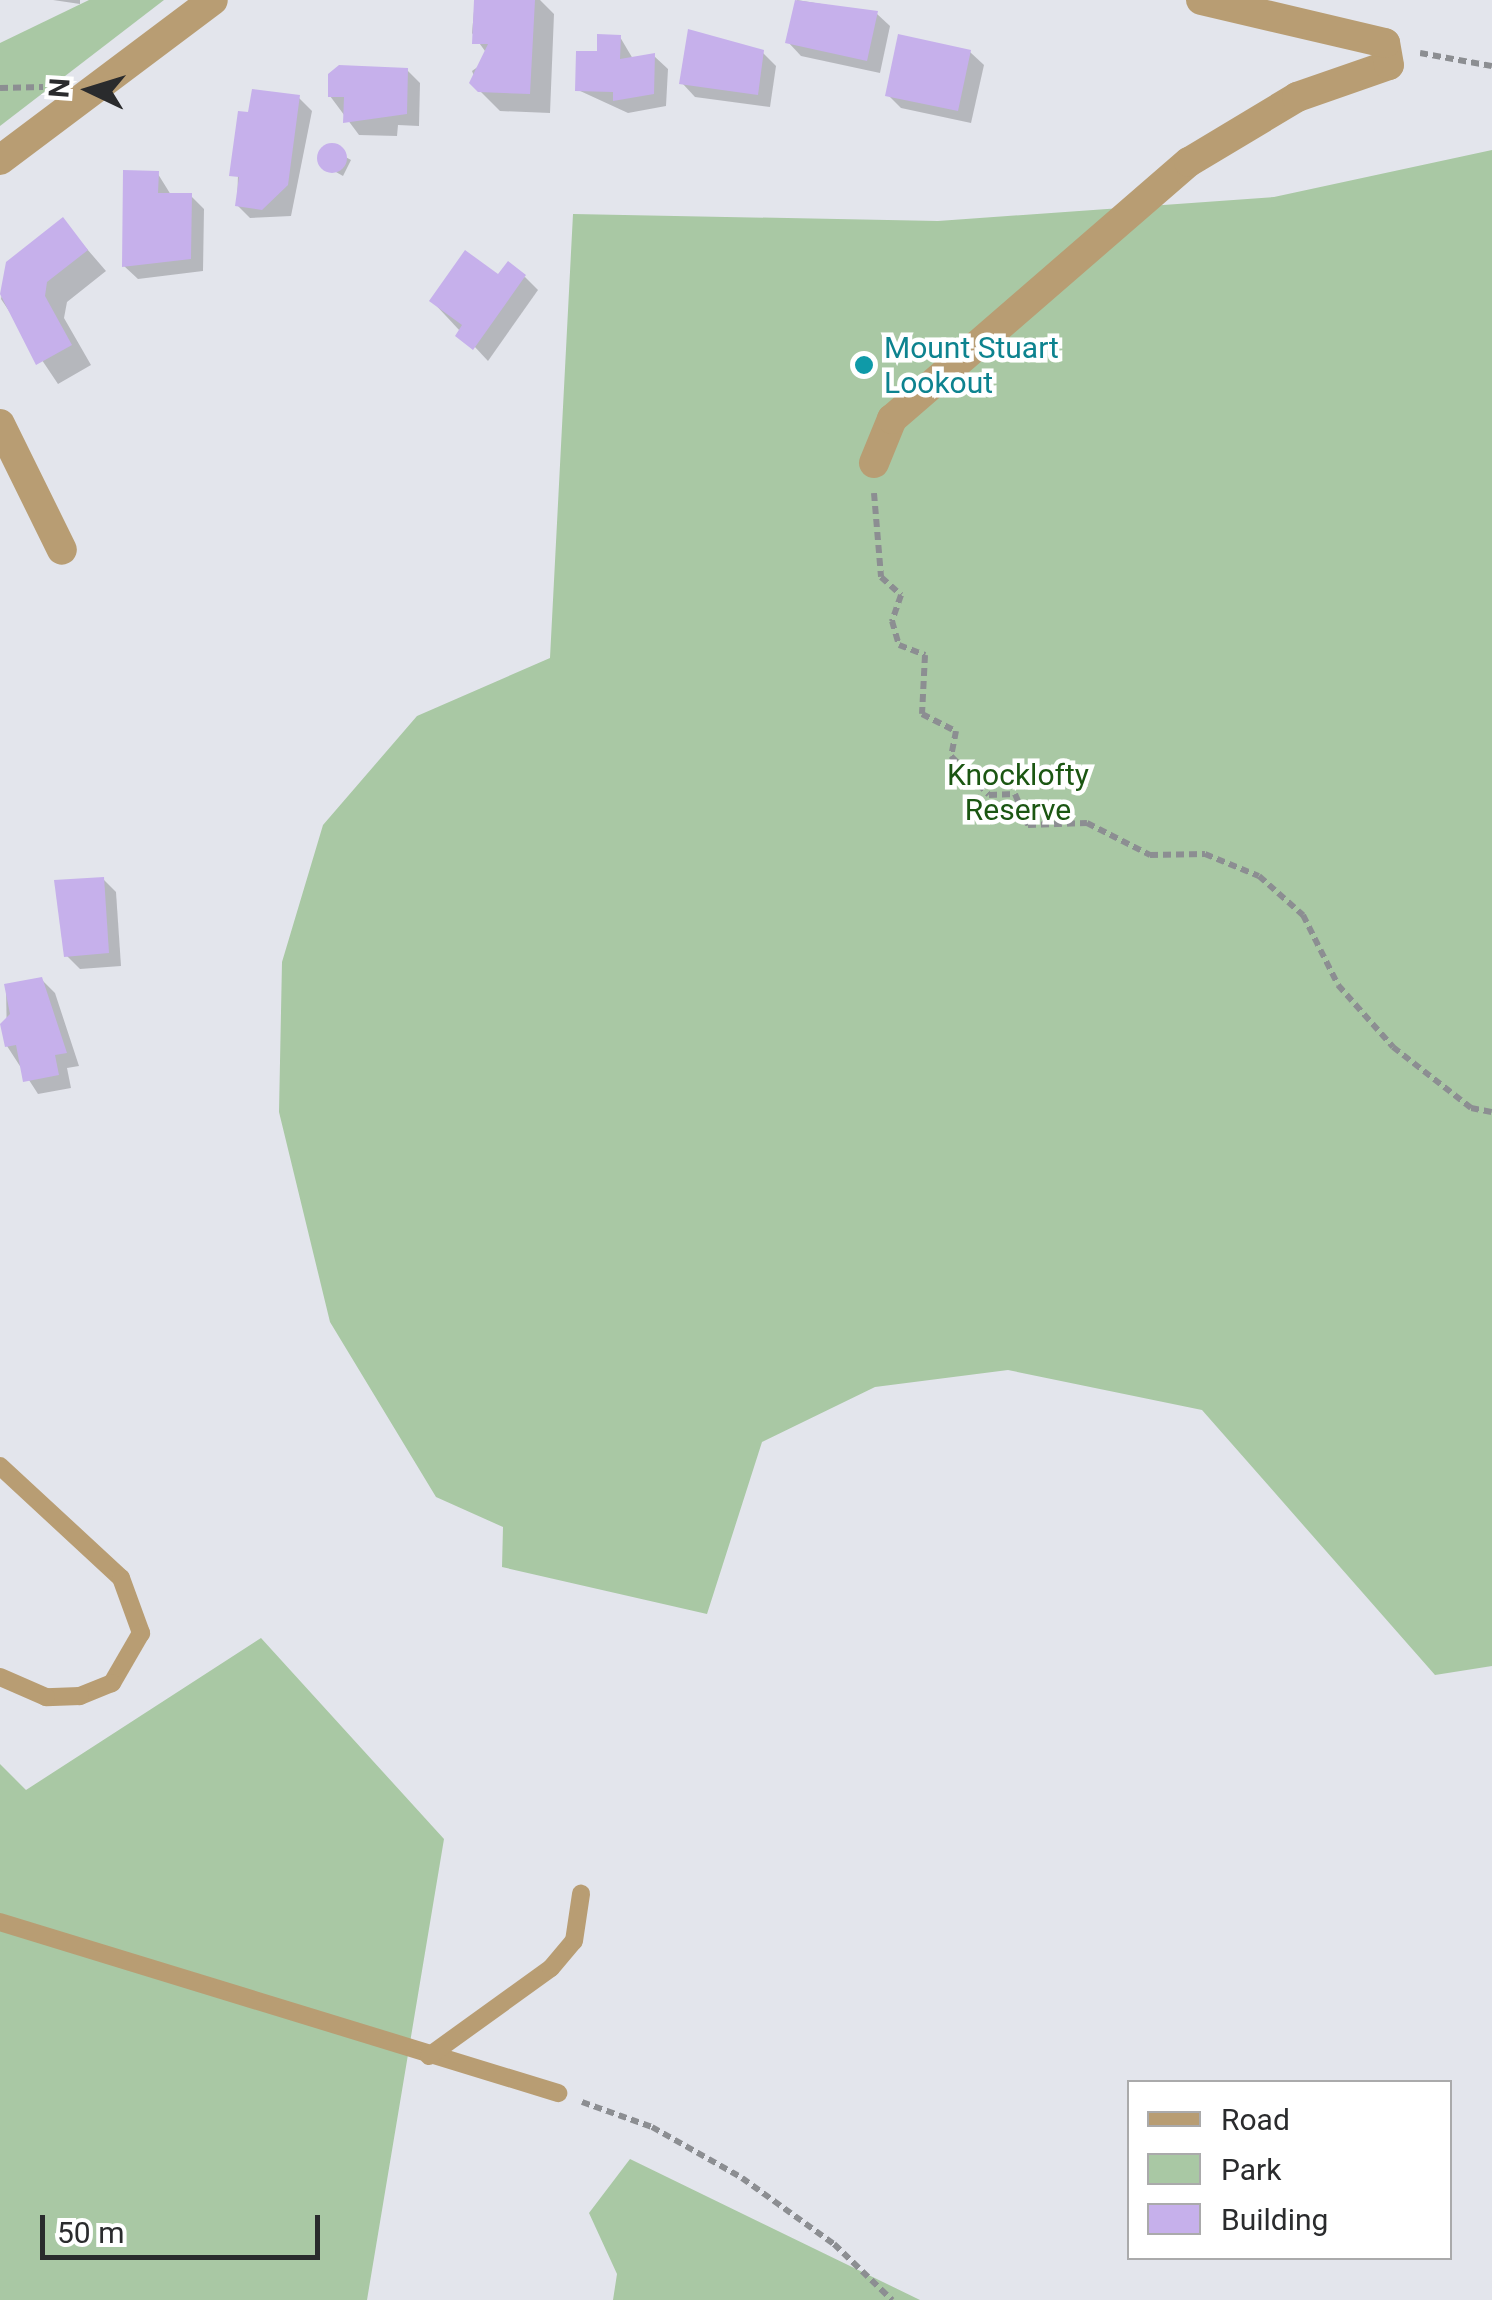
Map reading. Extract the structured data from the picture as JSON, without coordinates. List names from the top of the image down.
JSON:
{
  "parks": ["Knocklofty Reserve"],
  "places": ["Mount Stuart Lookout"],
  "legend": ["Road", "Park", "Building"],
  "scale_bar": "50 m",
  "north": "left"
}
